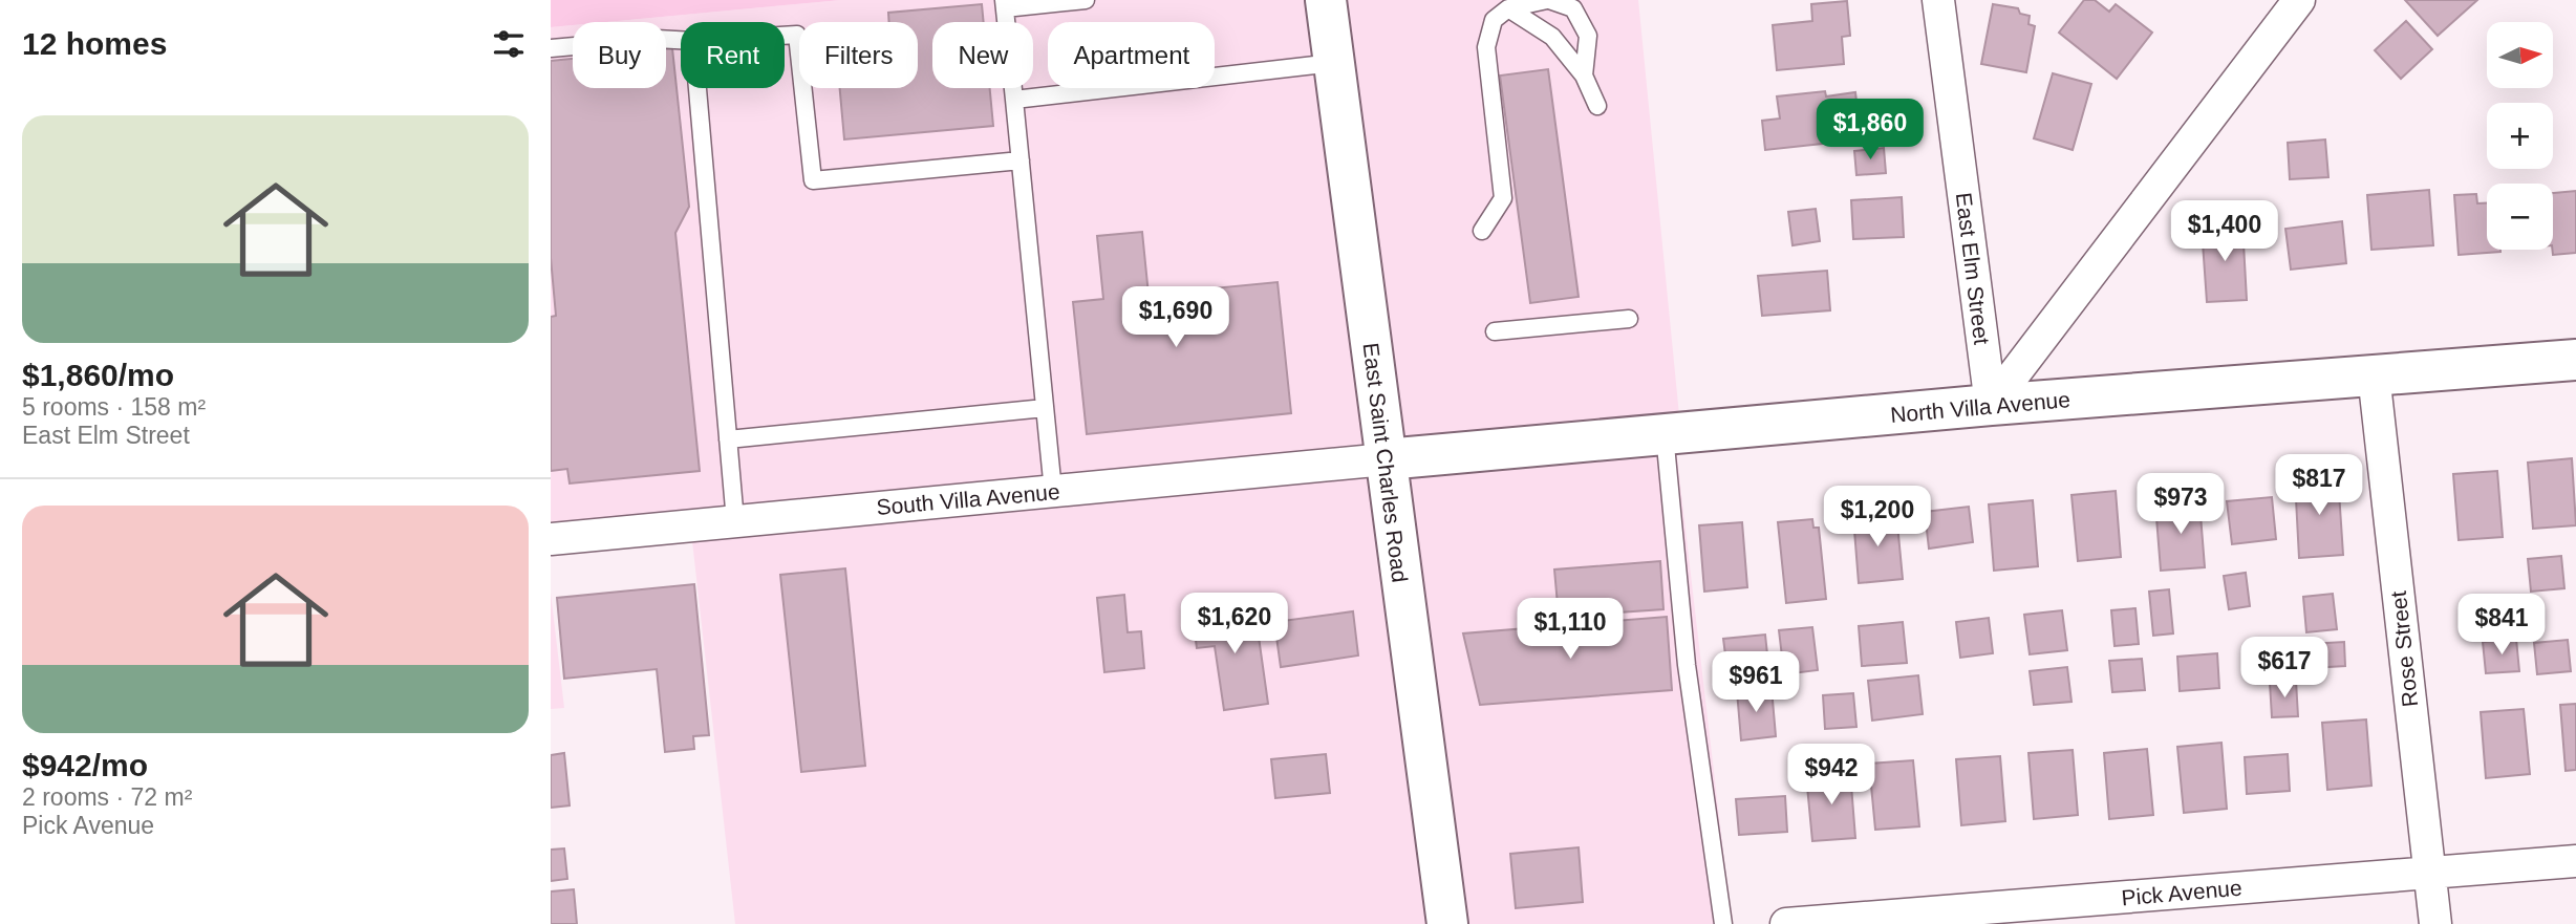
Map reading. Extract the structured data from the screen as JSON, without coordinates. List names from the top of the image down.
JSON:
{
  "streets": {
    "street": [
      "East Elm Street",
      "North Villa Avenue",
      "East Saint Charles Road",
      "South Villa Avenue",
      "Rose Street",
      "Pick Avenue"
    ]
  },
  "crossings": [
    ["East Elm Street", "North Villa Avenue"],
    ["North Villa Avenue", "East Saint Charles Road"],
    ["North Villa Avenue", "South Villa Avenue"],
    ["North Villa Avenue", "Rose Street"],
    ["East Saint Charles Road", "South Villa Avenue"],
    ["Rose Street", "Pick Avenue"]
  ],
  "north": "right",
  "page": {
    "heading": "12 homes",
    "map_buttons": ["+", "−"],
    "chip": [
      "Buy",
      "Rent",
      "Filters",
      "New",
      "Apartment"
    ],
    "list": [
      {
        "name": "$1,860/mo",
        "note": "5 rooms · 158 m² · East Elm Street"
      },
      {
        "name": "$942/mo",
        "note": "2 rooms · 72 m² · Pick Avenue"
      }
    ],
    "price": [
      "$1,860",
      "$1,400",
      "$1,690",
      "$817",
      "$973",
      "$1,200",
      "$1,620",
      "$841",
      "$1,110",
      "$617",
      "$961",
      "$942"
    ]
  }
}
